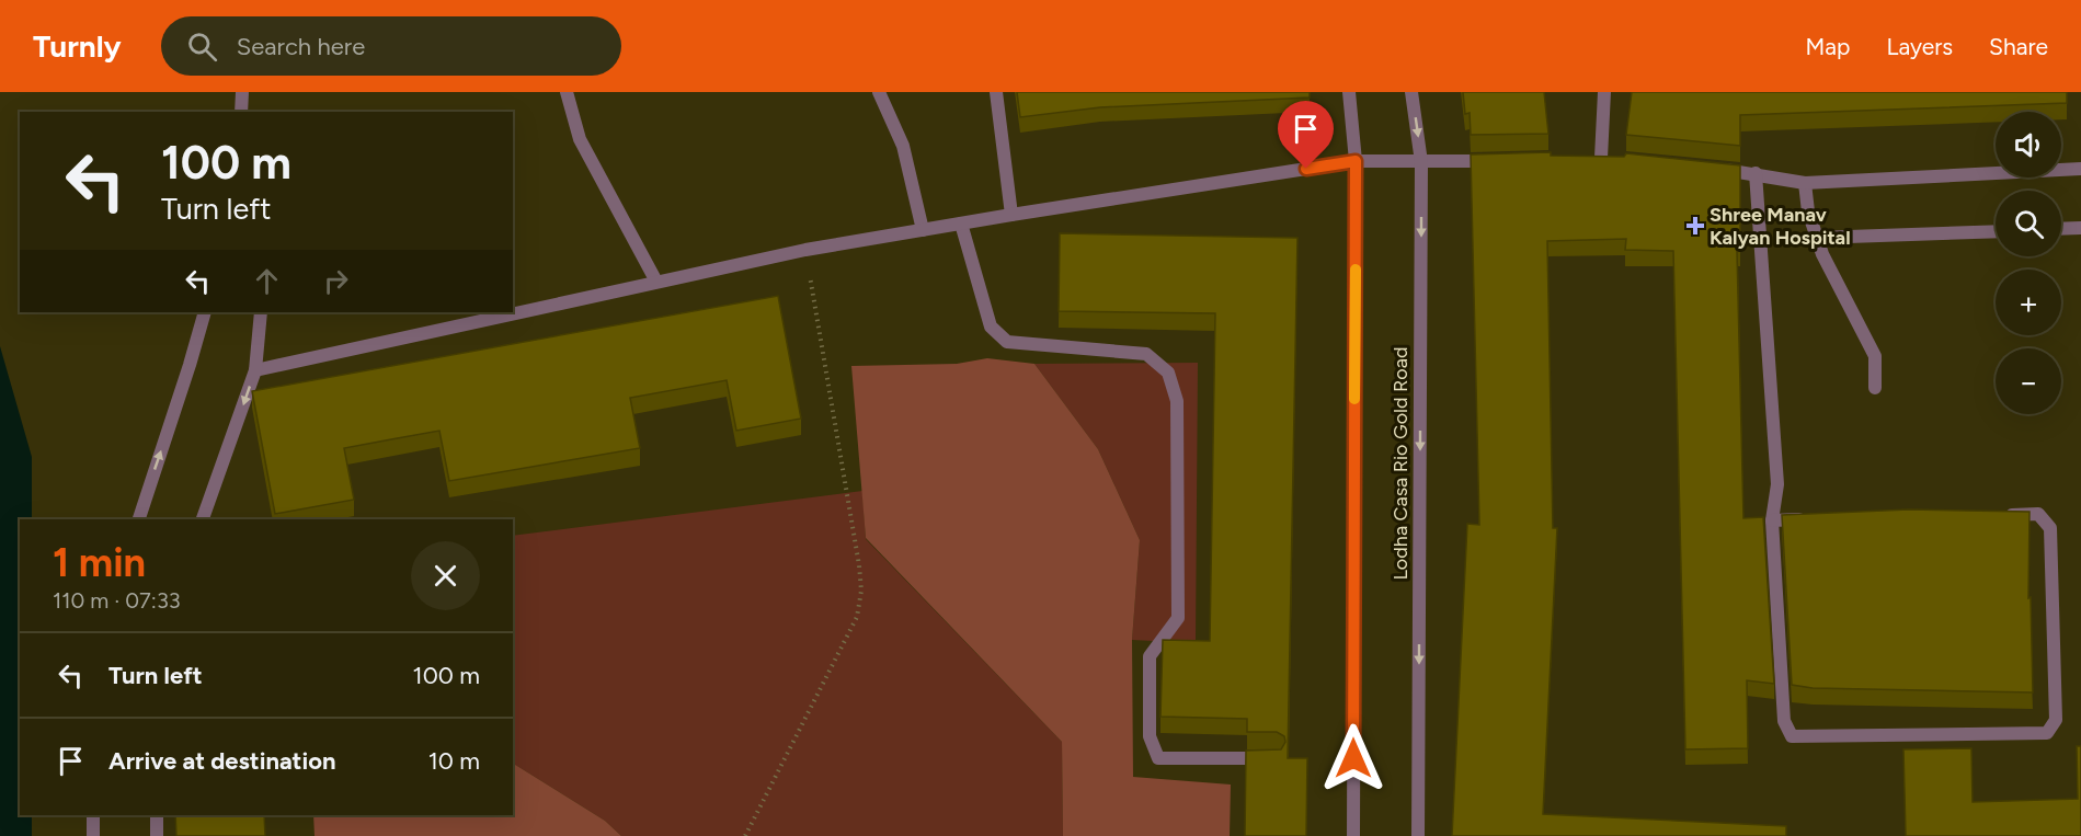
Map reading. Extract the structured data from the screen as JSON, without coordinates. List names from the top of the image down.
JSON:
{
  "streets": {
    "street": ["Lodha Casa Rio Gold Road"]
  },
  "places": {
    "health": ["Shree Manav Kalyan Hospital"]
  },
  "page": {
    "header": "Turnly",
    "search": "Search here",
    "nav": ["Map", "Layers", "Share"],
    "map_buttons": ["+", "−"],
    "turn": ["100 m", "Turn left"],
    "heading": ["1 min", "110 m · 07:33"],
    "list": [
      {
        "name": "Turn left",
        "value": "100 m"
      },
      {
        "name": "Arrive at destination",
        "value": "10 m"
      }
    ]
  }
}
